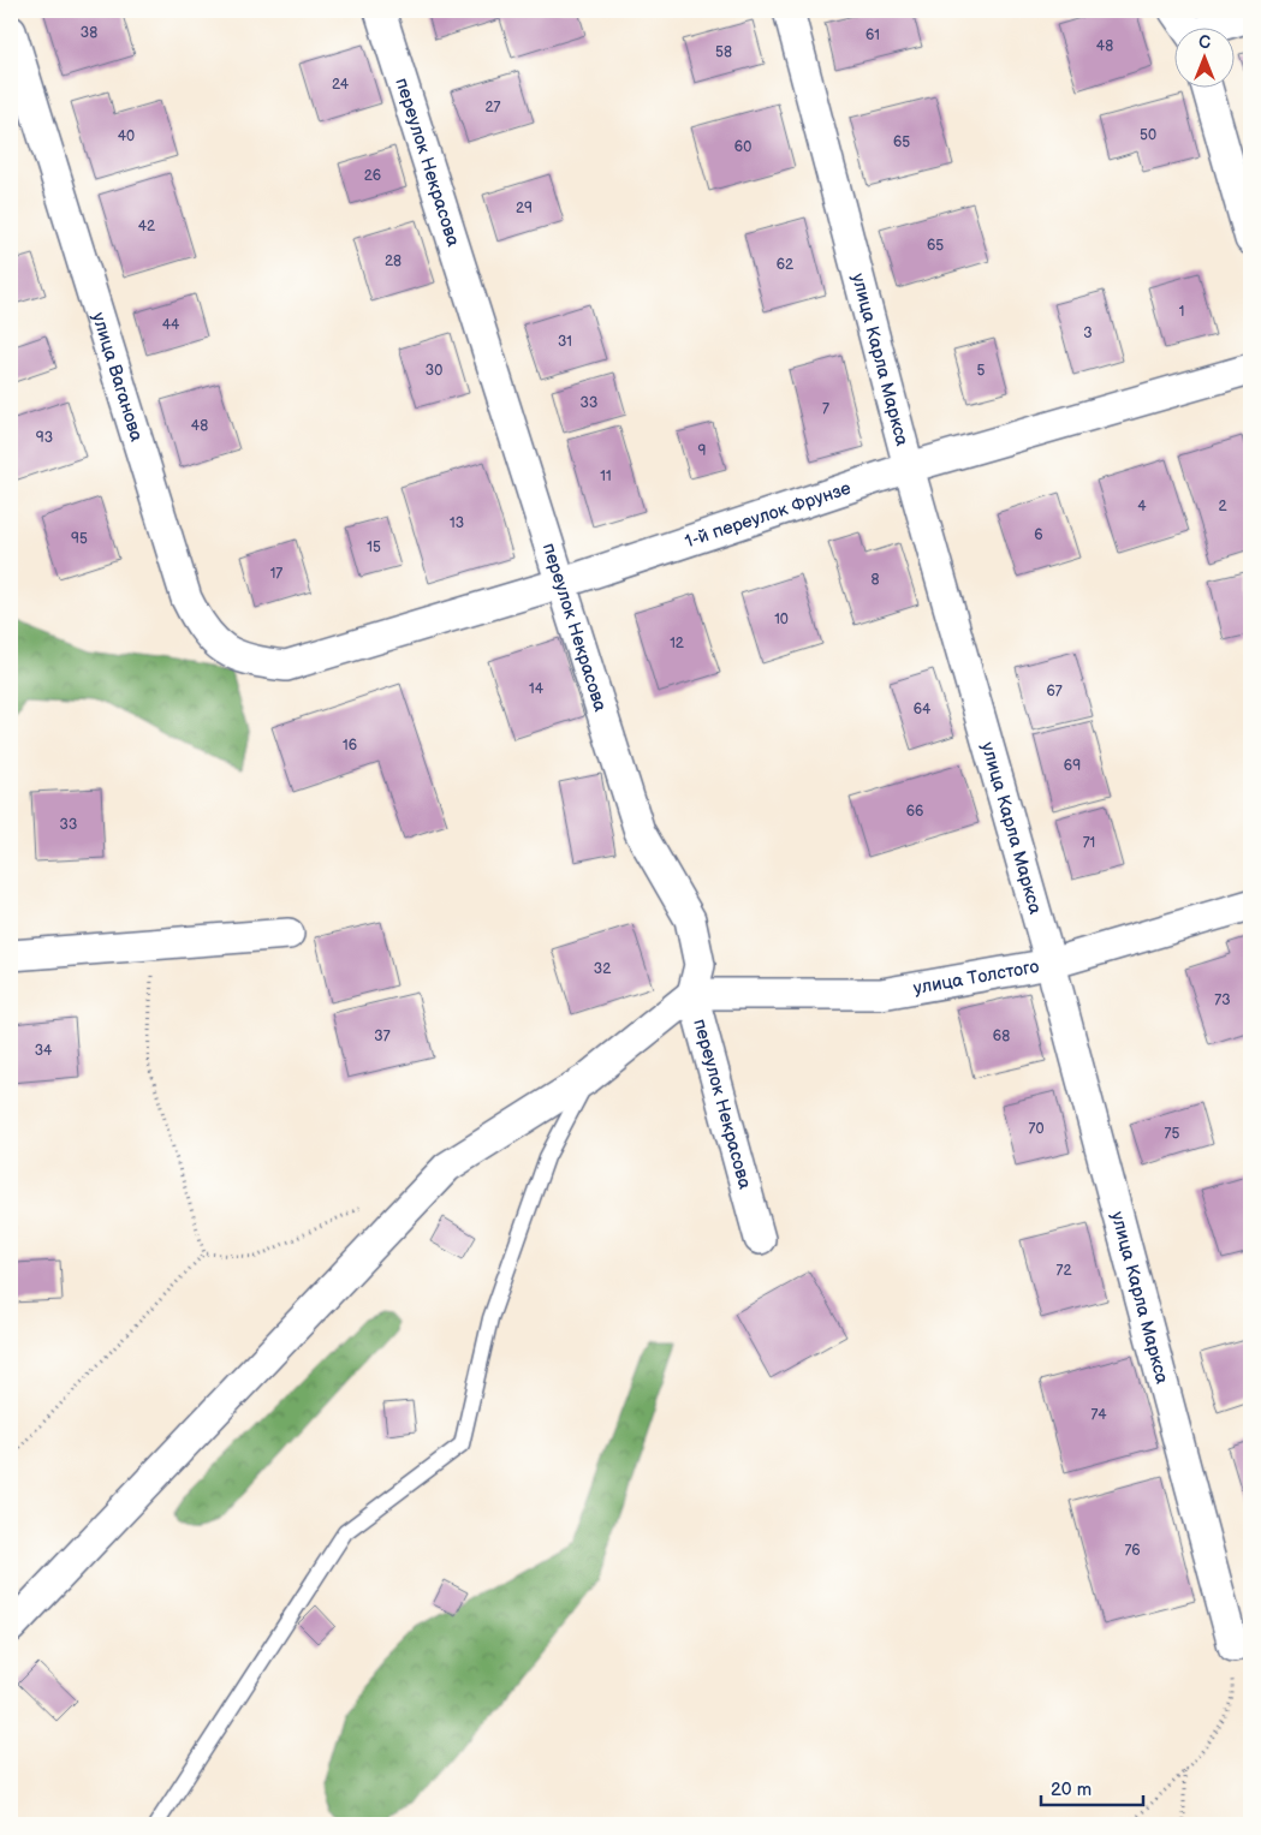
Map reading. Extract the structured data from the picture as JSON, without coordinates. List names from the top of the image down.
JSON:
{
  "streets": {
    "street": [
      "переулок Некрасова",
      "улица Карла Маркса",
      "улица Ваганова",
      "1-й переулок Фрунзе",
      "улица Толстого"
    ]
  },
  "crossings": [
    ["переулок Некрасова", "1-й переулок Фрунзе"],
    ["переулок Некрасова", "улица Толстого"],
    ["улица Карла Маркса", "1-й переулок Фрунзе"],
    ["улица Карла Маркса", "улица Толстого"],
    ["улица Ваганова", "1-й переулок Фрунзе"]
  ],
  "house_numbers": [
    "38",
    "61",
    "48",
    "58",
    "24",
    "27",
    "50",
    "40",
    "65",
    "60",
    "26",
    "29",
    "42",
    "65",
    "28",
    "62",
    "1",
    "44",
    "3",
    "31",
    "30",
    "5",
    "33",
    "7",
    "48",
    "93",
    "9",
    "11",
    "4",
    "2",
    "13",
    "6",
    "95",
    "15",
    "17",
    "8",
    "10",
    "12",
    "14",
    "67",
    "64",
    "16",
    "69",
    "66",
    "33",
    "71",
    "32",
    "73",
    "37",
    "68",
    "34",
    "70",
    "75",
    "72",
    "74",
    "76"
  ],
  "scale_bar": "20 m",
  "north": "top"
}
